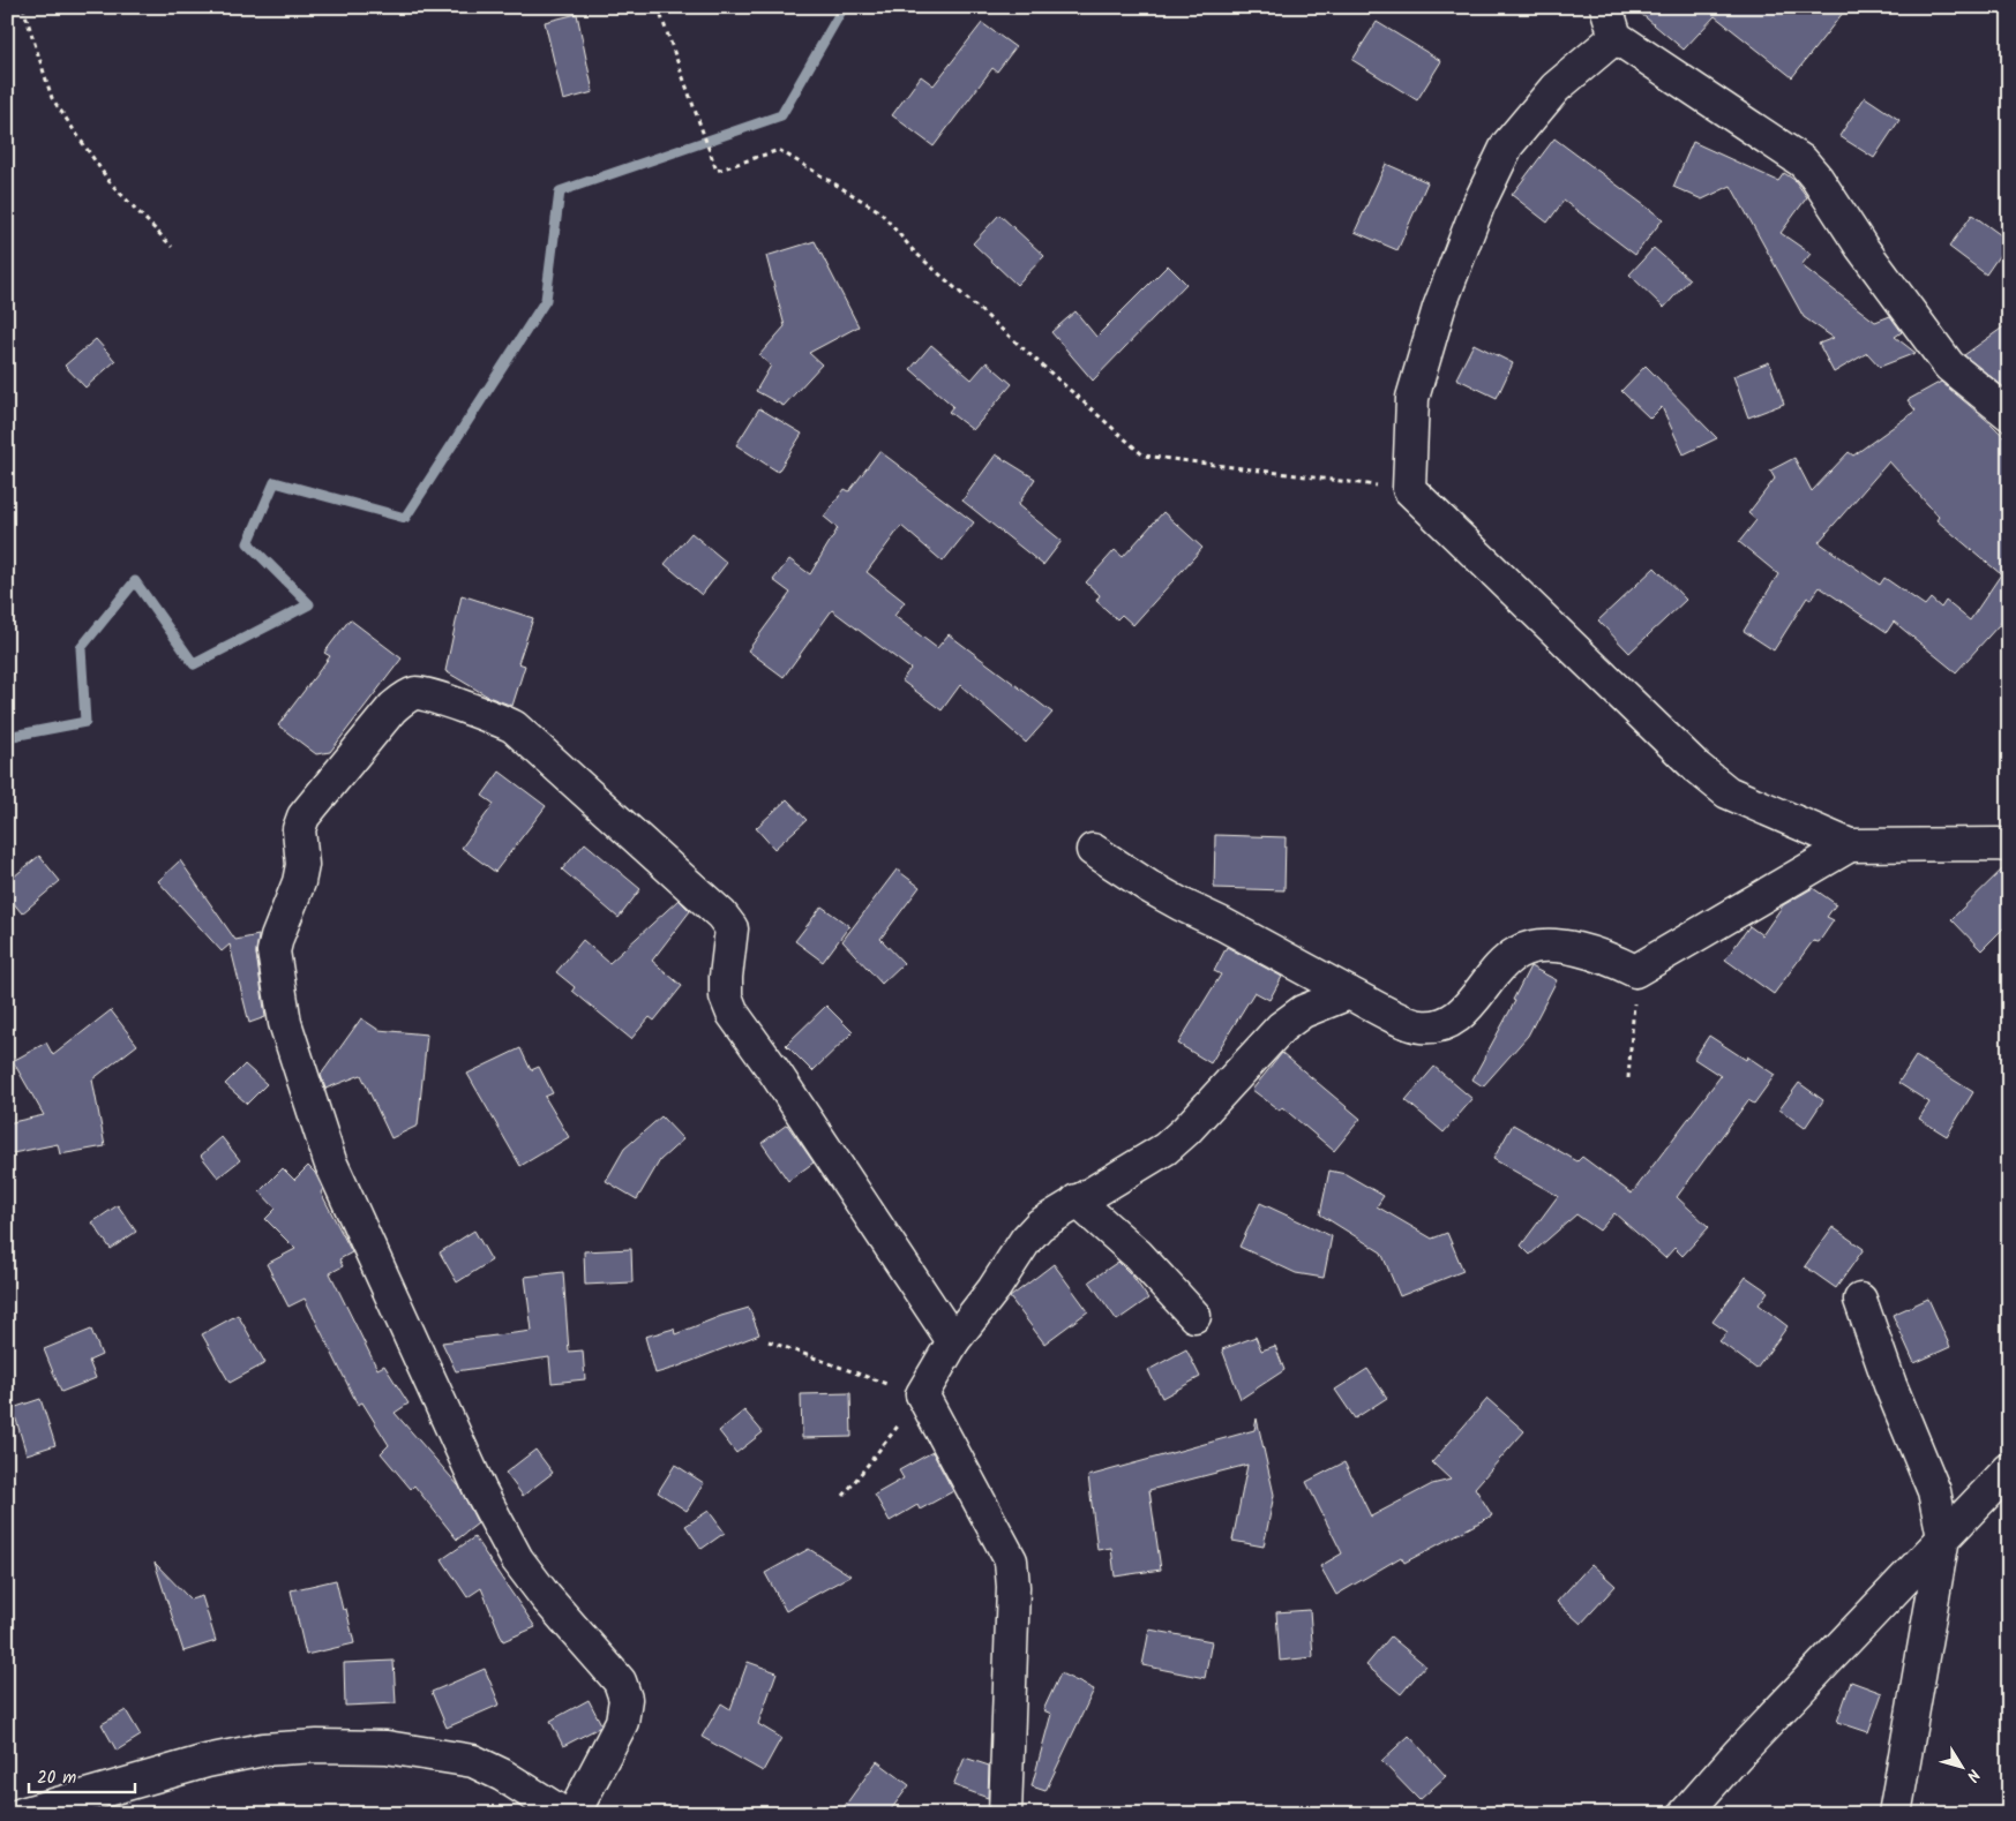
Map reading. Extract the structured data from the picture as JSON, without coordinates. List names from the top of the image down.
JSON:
{
  "scale_bar": "20 m",
  "north": "bottom right"
}
